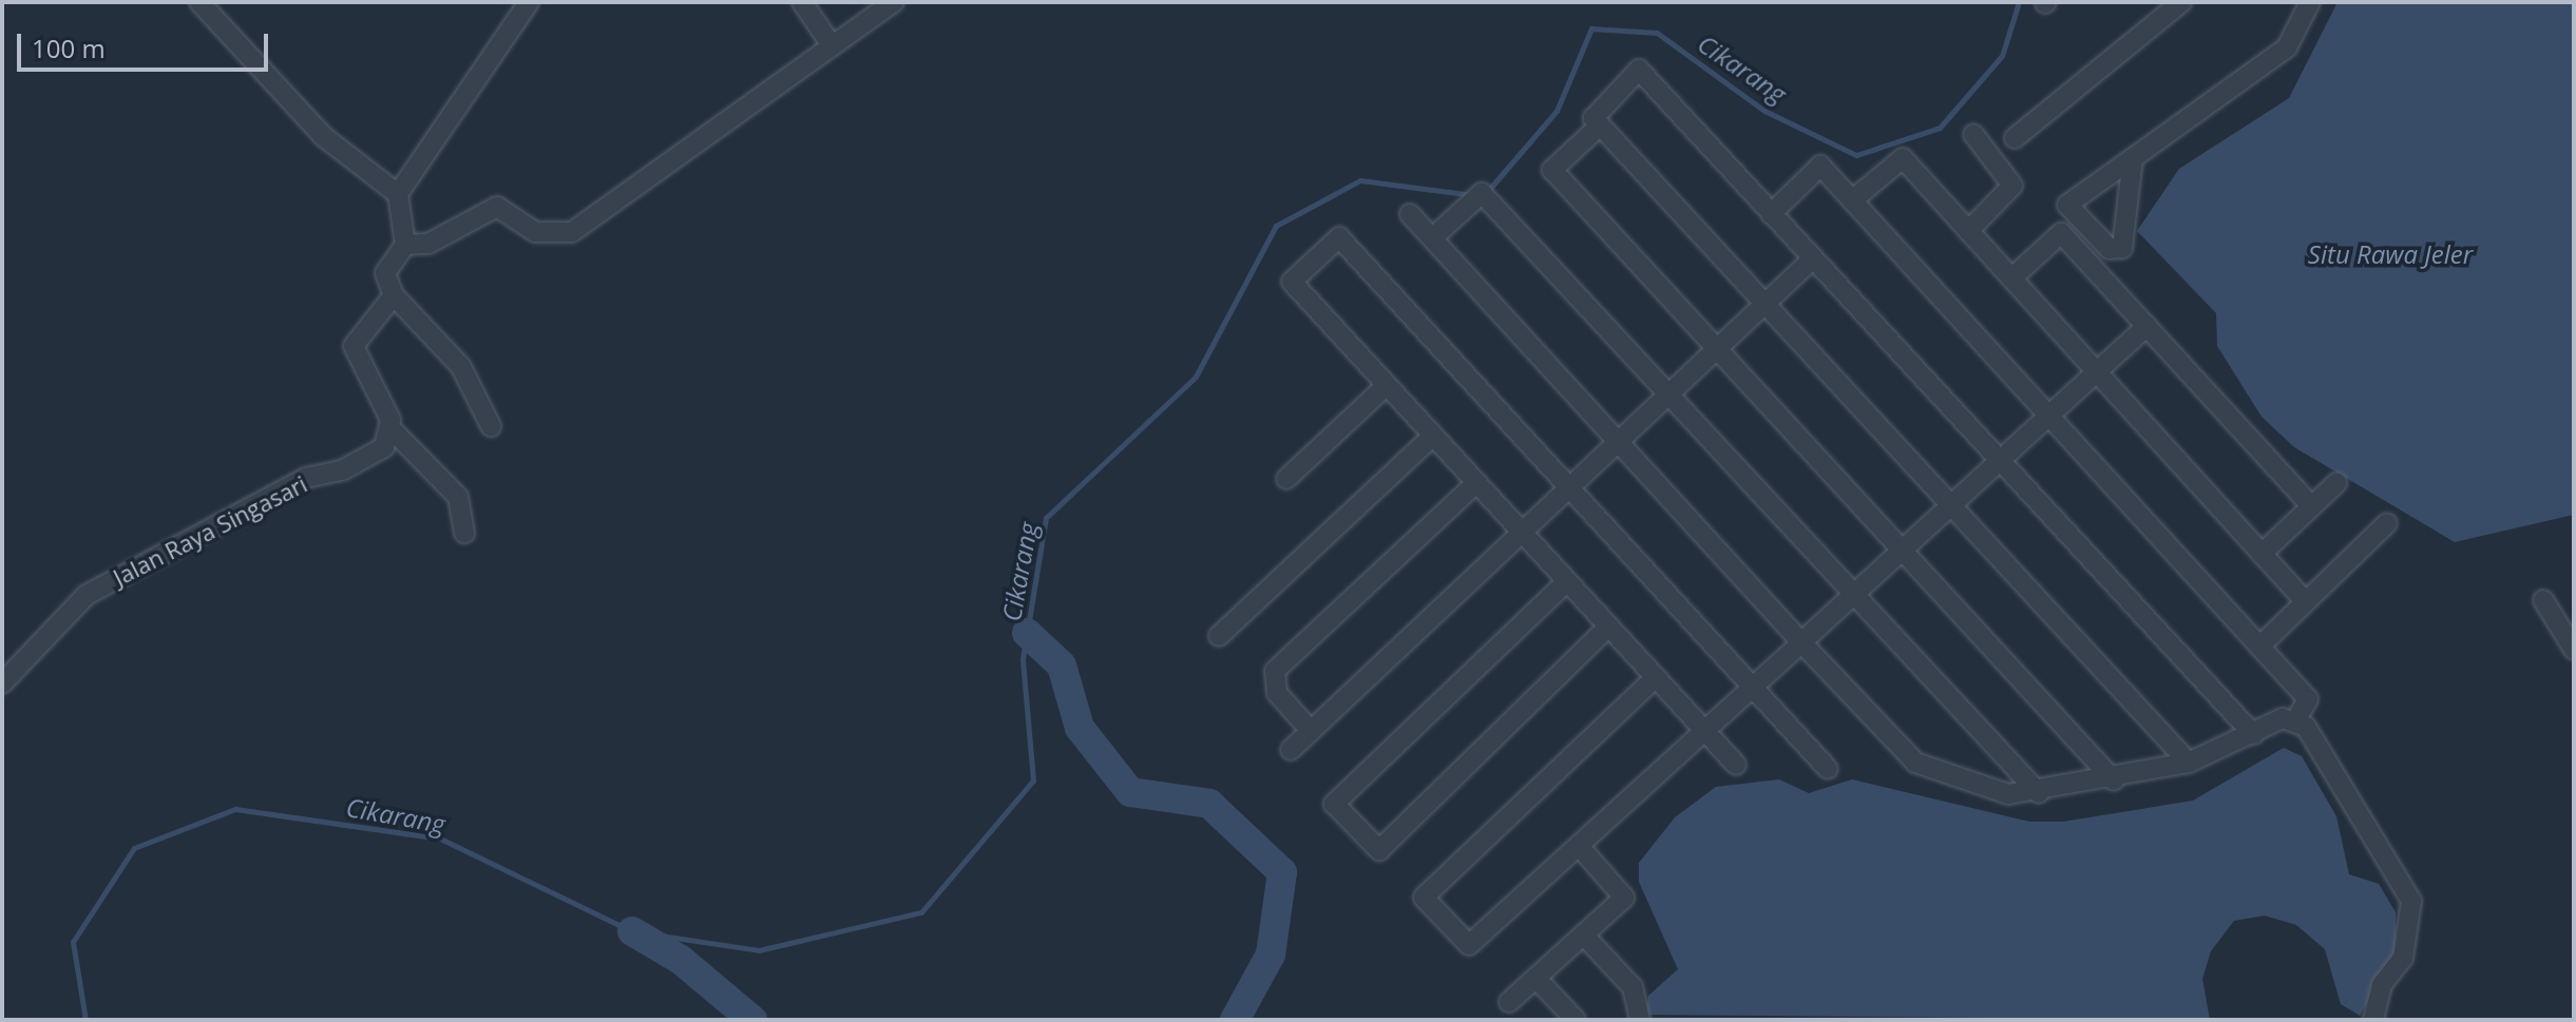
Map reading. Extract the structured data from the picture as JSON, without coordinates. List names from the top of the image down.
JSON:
{
  "streets": {
    "street": ["Jalan Raya Singasari"]
  },
  "water": ["Cikarang", "Situ Rawa Jeler"],
  "scale_bar": "100 m"
}
